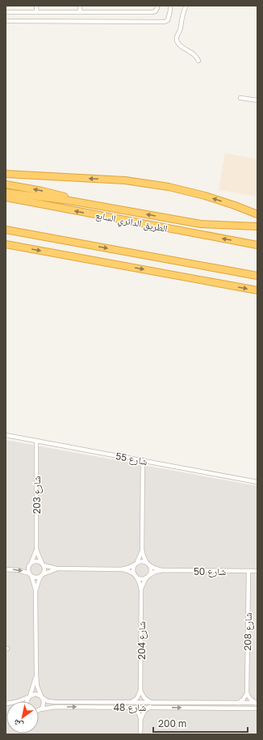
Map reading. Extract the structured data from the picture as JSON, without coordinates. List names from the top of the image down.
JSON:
{
  "streets": {
    "highway": ["الطريق الدائري السابع"],
    "street": [
      "شارع 55",
      "شارع 203",
      "شارع 50",
      "شارع 208",
      "شارع 204",
      "شارع 48"
    ]
  },
  "crossings": [
    ["شارع 55", "شارع 203"],
    ["شارع 50", "شارع 208"],
    ["شارع 50", "شارع 204"]
  ],
  "scale_bar": "200 m",
  "north": "bottom left"
}
